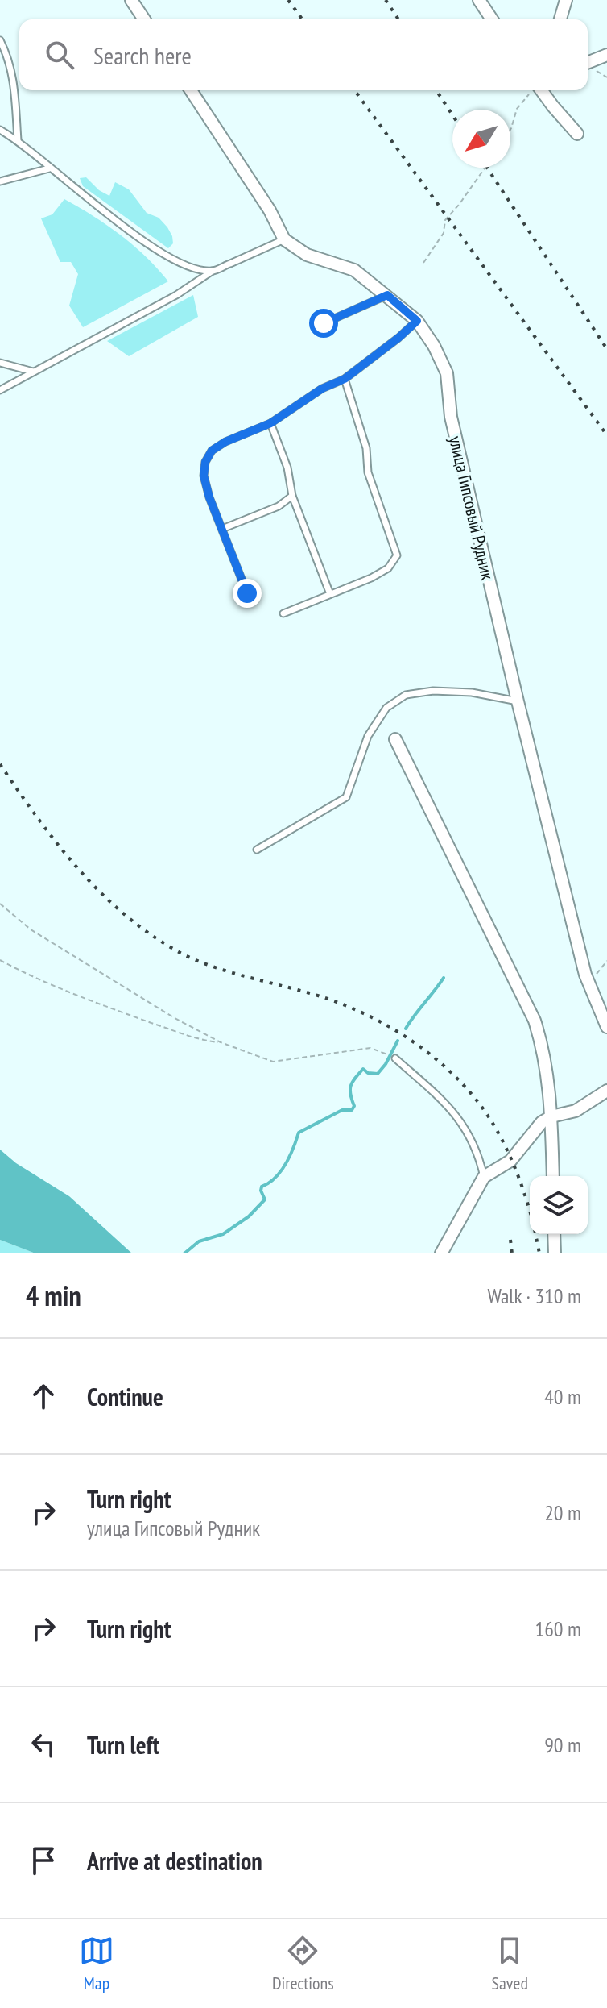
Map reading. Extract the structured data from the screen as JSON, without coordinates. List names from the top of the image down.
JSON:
{
  "streets": {
    "street": ["улица Гипсовый Рудник"]
  },
  "north": "bottom left",
  "page": {
    "search": "Search here",
    "heading": ["4 min", "Walk · 310 m"],
    "list": [
      ["Continue", "40 m"],
      ["Turn right", "улица Гипсовый Рудник", "20 m"],
      ["Turn right", "160 m"],
      ["Turn left", "90 m"],
      "Arrive at destination"
    ],
    "nav": ["Map", "Directions", "Saved"]
  }
}
